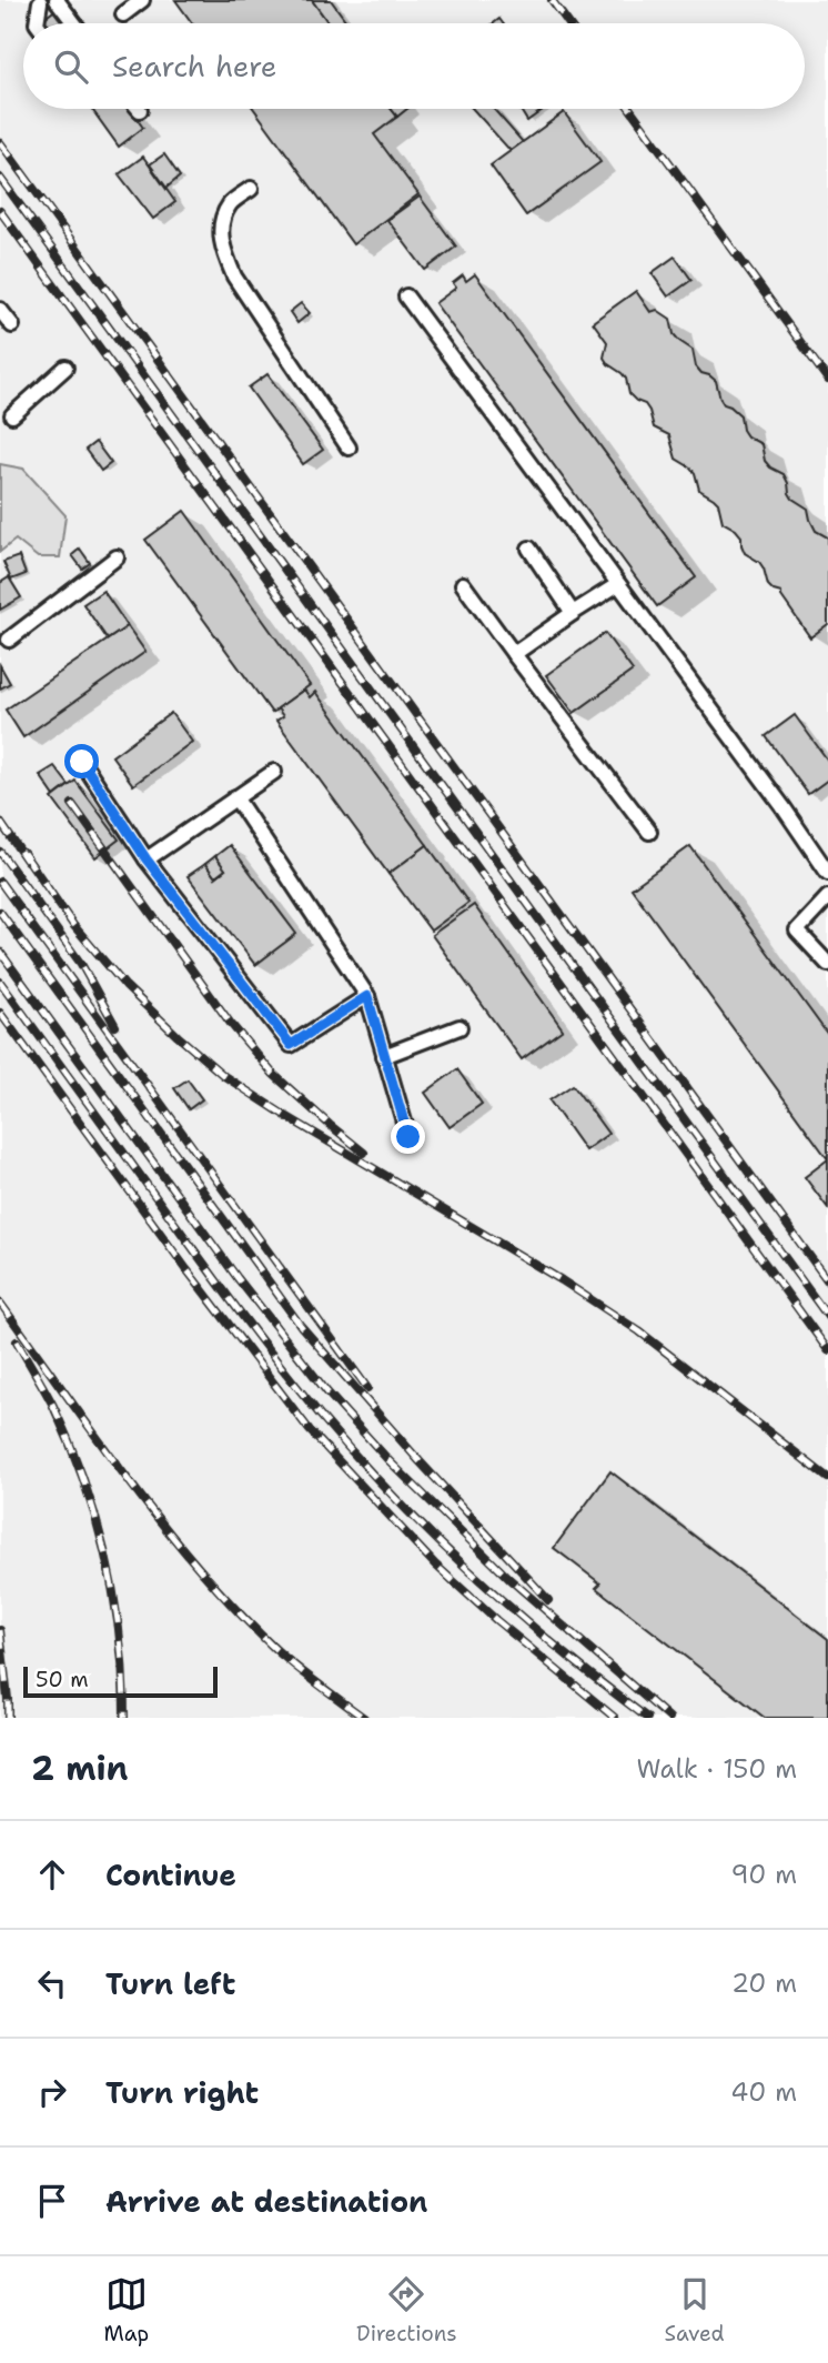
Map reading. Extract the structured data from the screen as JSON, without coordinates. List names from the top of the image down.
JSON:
{
  "scale_bar": "50 m",
  "page": {
    "search": "Search here",
    "scale": "50 m",
    "heading": ["2 min", "Walk · 150 m"],
    "list": [
      ["Continue", "90 m"],
      ["Turn left", "20 m"],
      ["Turn right", "40 m"],
      "Arrive at destination"
    ],
    "nav": ["Map", "Directions", "Saved"]
  }
}
